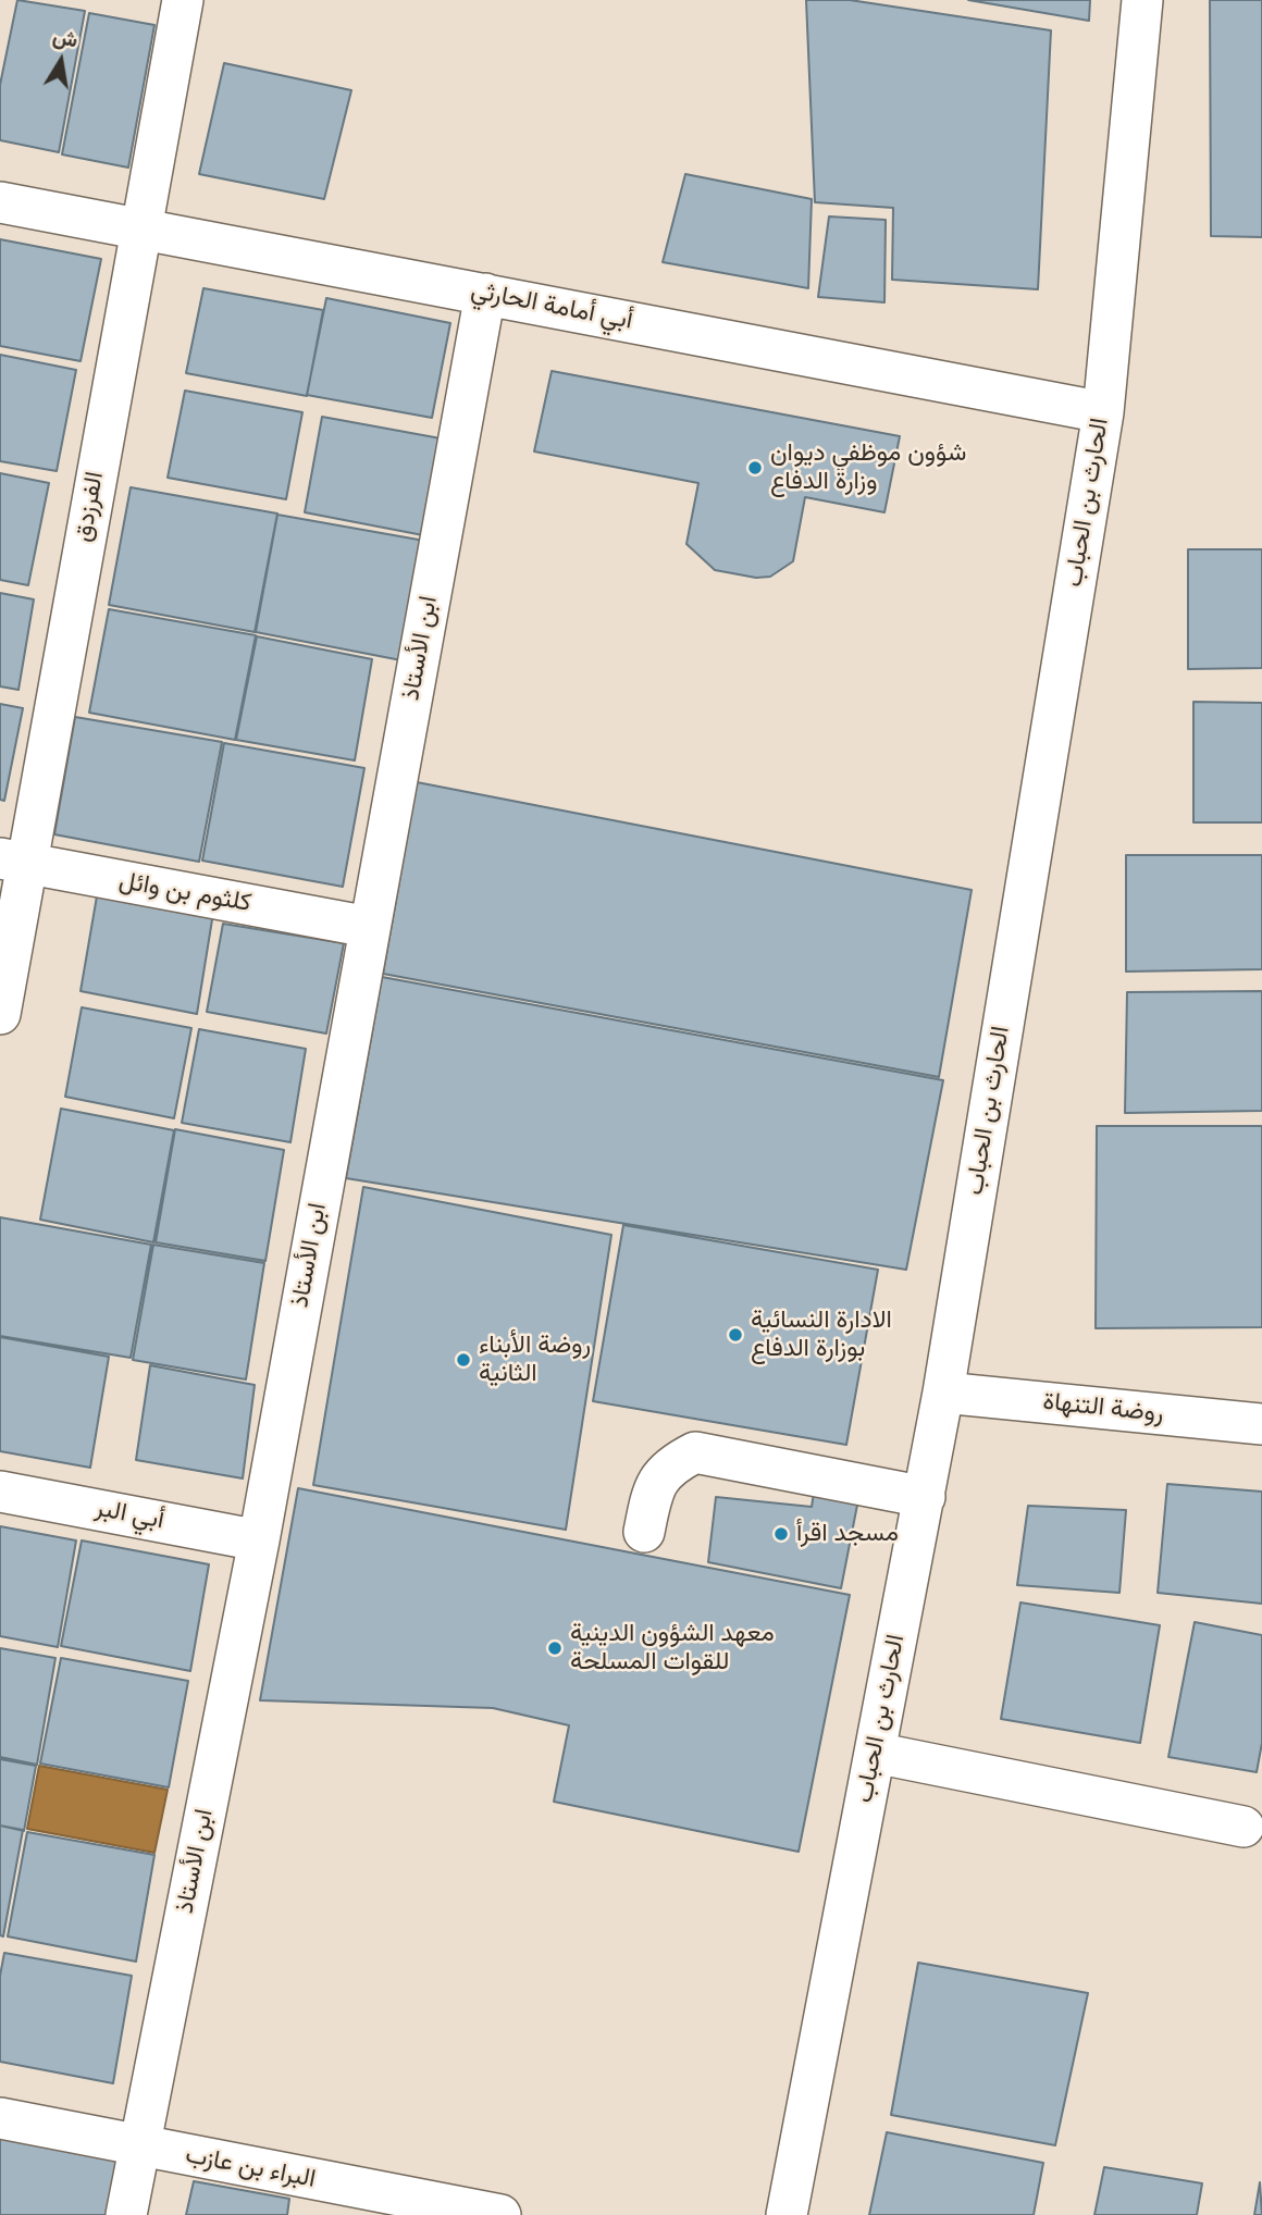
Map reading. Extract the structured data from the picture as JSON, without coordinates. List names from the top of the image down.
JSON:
{
  "streets": {
    "street": [
      "أبي أمامة الحارثي",
      "الحارث بن الحباب",
      "الفرزدق",
      "ابن الأستاذ",
      "كلثوم بن وائل",
      "روضة التنهاة",
      "أبي البر",
      "البراء بن عازب"
    ]
  },
  "crossings": [
    ["أبي أمامة الحارثي", "الحارث بن الحباب"],
    ["أبي أمامة الحارثي", "الفرزدق"],
    ["أبي أمامة الحارثي", "ابن الأستاذ"],
    ["الحارث بن الحباب", "روضة التنهاة"],
    ["الفرزدق", "كلثوم بن وائل"],
    ["ابن الأستاذ", "كلثوم بن وائل"],
    ["ابن الأستاذ", "أبي البر"],
    ["ابن الأستاذ", "البراء بن عازب"]
  ],
  "places": [
    "شؤون موظفي ديوان وزارة الدفاع",
    "الادارة النسائية بوزارة الدفاع",
    "روضة الأبناء الثانية",
    "مسجد اقرأ",
    "معهد الشؤون الدينية للقوات المسلحة"
  ],
  "north": "top"
}
